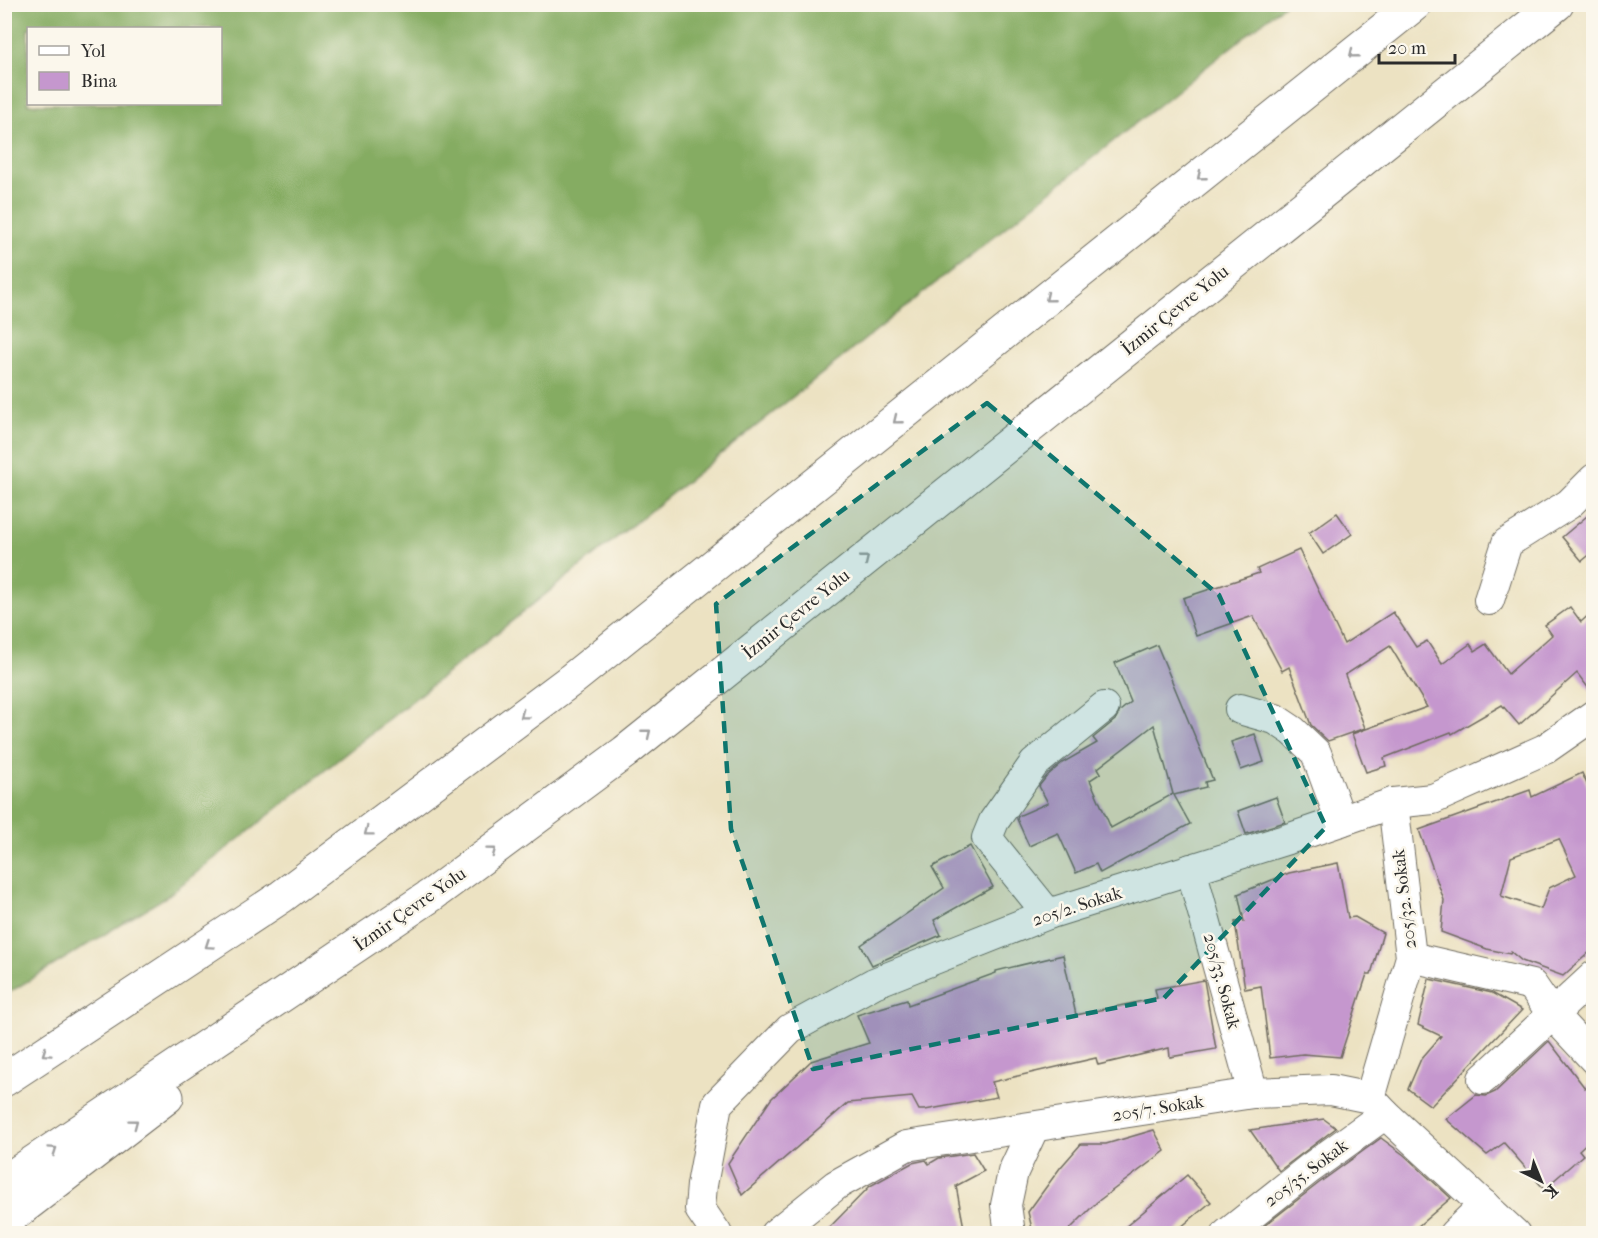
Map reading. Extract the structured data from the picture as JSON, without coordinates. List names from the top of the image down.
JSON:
{
  "streets": {
    "highway": ["İzmir Çevre Yolu"],
    "street": [
      "205/32. Sokak",
      "205/2. Sokak",
      "205/33. Sokak",
      "205/7. Sokak",
      "205/35. Sokak"
    ]
  },
  "crossings": [
    ["205/32. Sokak", "205/2. Sokak"],
    ["205/32. Sokak", "205/7. Sokak"],
    ["205/32. Sokak", "205/35. Sokak"],
    ["205/2. Sokak", "205/33. Sokak"],
    ["205/33. Sokak", "205/7. Sokak"],
    ["205/7. Sokak", "205/35. Sokak"]
  ],
  "legend": ["Yol", "Bina"],
  "scale_bar": "20 m",
  "north": "bottom right"
}
